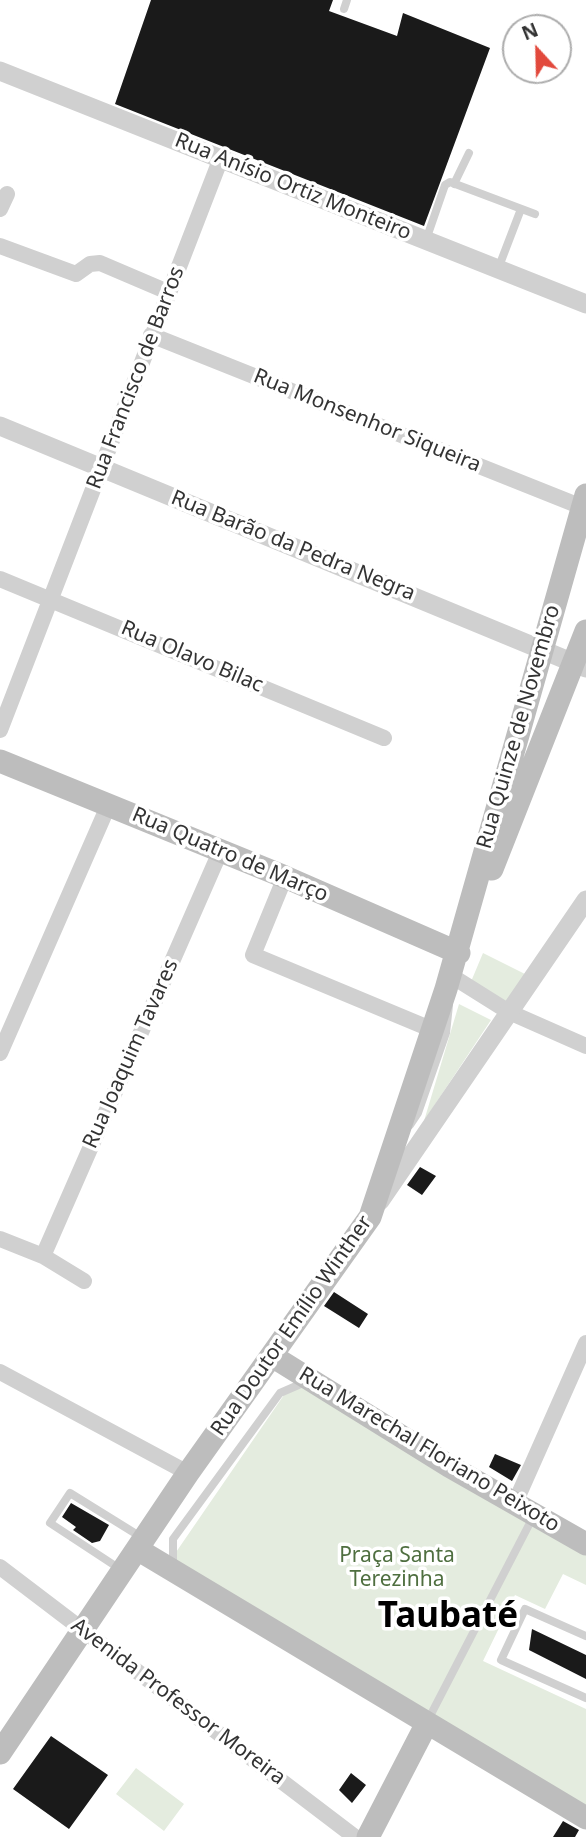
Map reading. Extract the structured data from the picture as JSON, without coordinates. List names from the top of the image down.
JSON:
{
  "streets": {
    "main road": [
      "Rua Quinze de Novembro",
      "Rua Quatro de Março",
      "Rua Doutor Emílio Winther",
      "Rua Marechal Floriano Peixoto"
    ],
    "street": [
      "Rua Anísio Ortiz Monteiro",
      "Rua Francisco de Barros",
      "Rua Monsenhor Siqueira",
      "Rua Barão da Pedra Negra",
      "Rua Olavo Bilac",
      "Rua Joaquim Tavares",
      "Avenida Professor Moreira"
    ]
  },
  "crossings": [
    ["Rua Anísio Ortiz Monteiro", "Rua Francisco de Barros"],
    ["Rua Francisco de Barros", "Rua Monsenhor Siqueira"],
    ["Rua Francisco de Barros", "Rua Barão da Pedra Negra"],
    ["Rua Francisco de Barros", "Rua Olavo Bilac"],
    ["Rua Monsenhor Siqueira", "Rua Quinze de Novembro"],
    ["Rua Barão da Pedra Negra", "Rua Quinze de Novembro"],
    ["Rua Quinze de Novembro", "Rua Quatro de Março"],
    ["Rua Quinze de Novembro", "Rua Doutor Emílio Winther"],
    ["Rua Quatro de Março", "Rua Joaquim Tavares"],
    ["Rua Quatro de Março", "Rua Doutor Emílio Winther"],
    ["Rua Doutor Emílio Winther", "Rua Marechal Floriano Peixoto"],
    ["Rua Doutor Emílio Winther", "Avenida Professor Moreira"]
  ],
  "districts": ["Taubaté"],
  "parks": ["Praça Santa Terezinha"],
  "north": "top"
}
